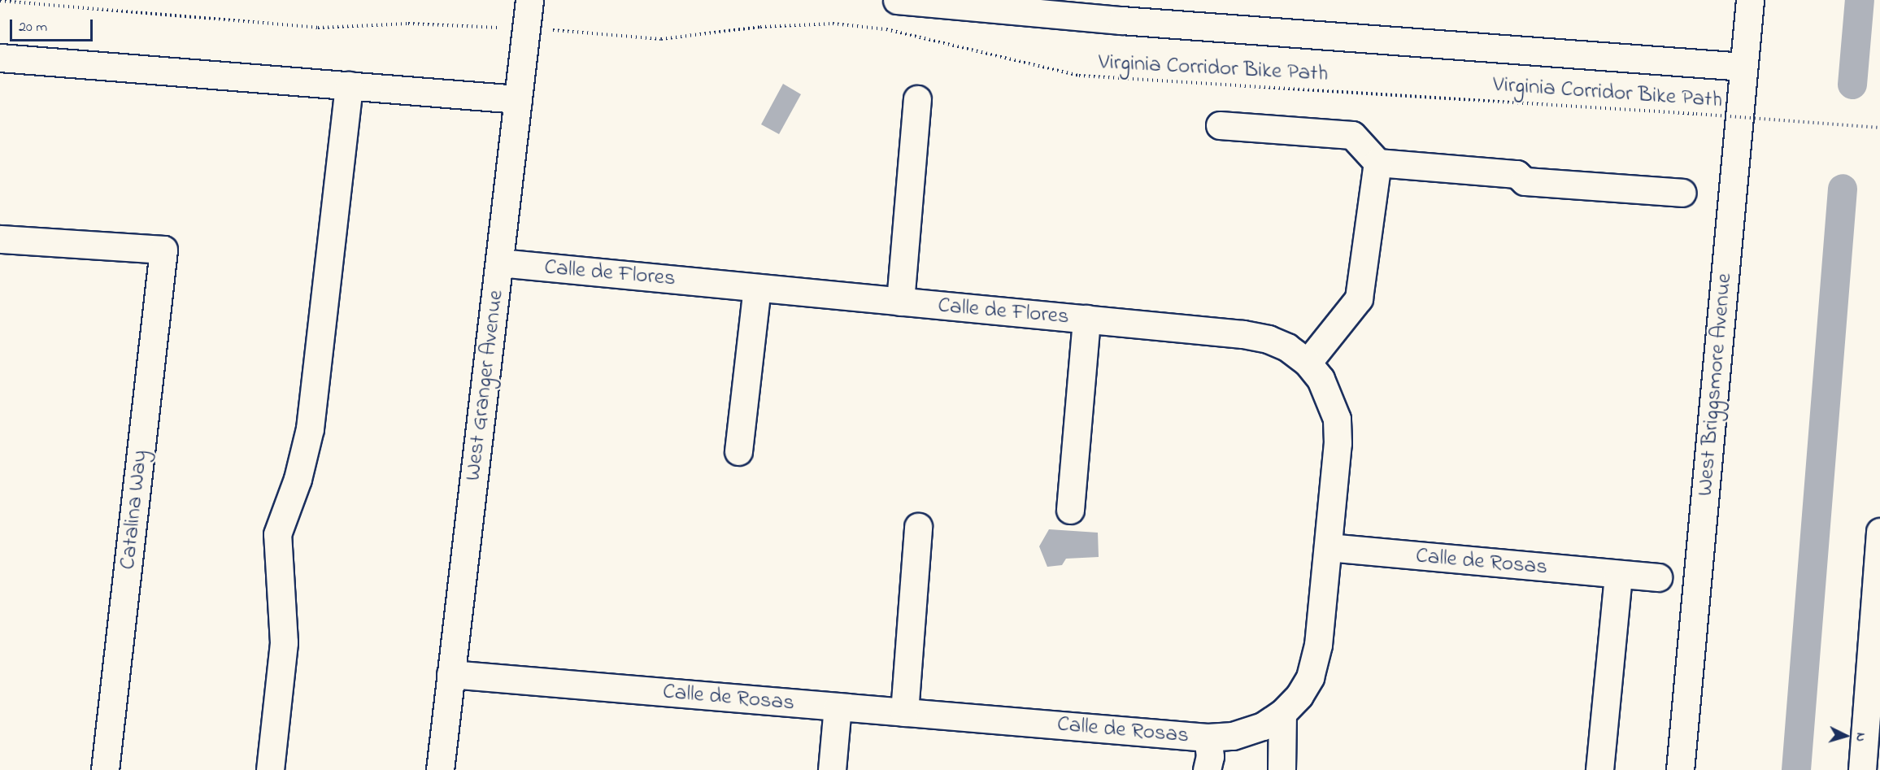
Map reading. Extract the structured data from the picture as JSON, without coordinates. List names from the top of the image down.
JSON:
{
  "streets": {
    "street": [
      "Calle de Flores",
      "West Briggsmore Avenue",
      "West Granger Avenue",
      "Catalina Way",
      "Calle de Rosas"
    ],
    "path": ["Virginia Corridor Bike Path"]
  },
  "crossings": [
    ["Calle de Flores", "West Granger Avenue"],
    ["Calle de Flores", "Calle de Rosas"],
    ["West Granger Avenue", "Calle de Rosas"]
  ],
  "scale_bar": "20 m",
  "north": "right"
}
